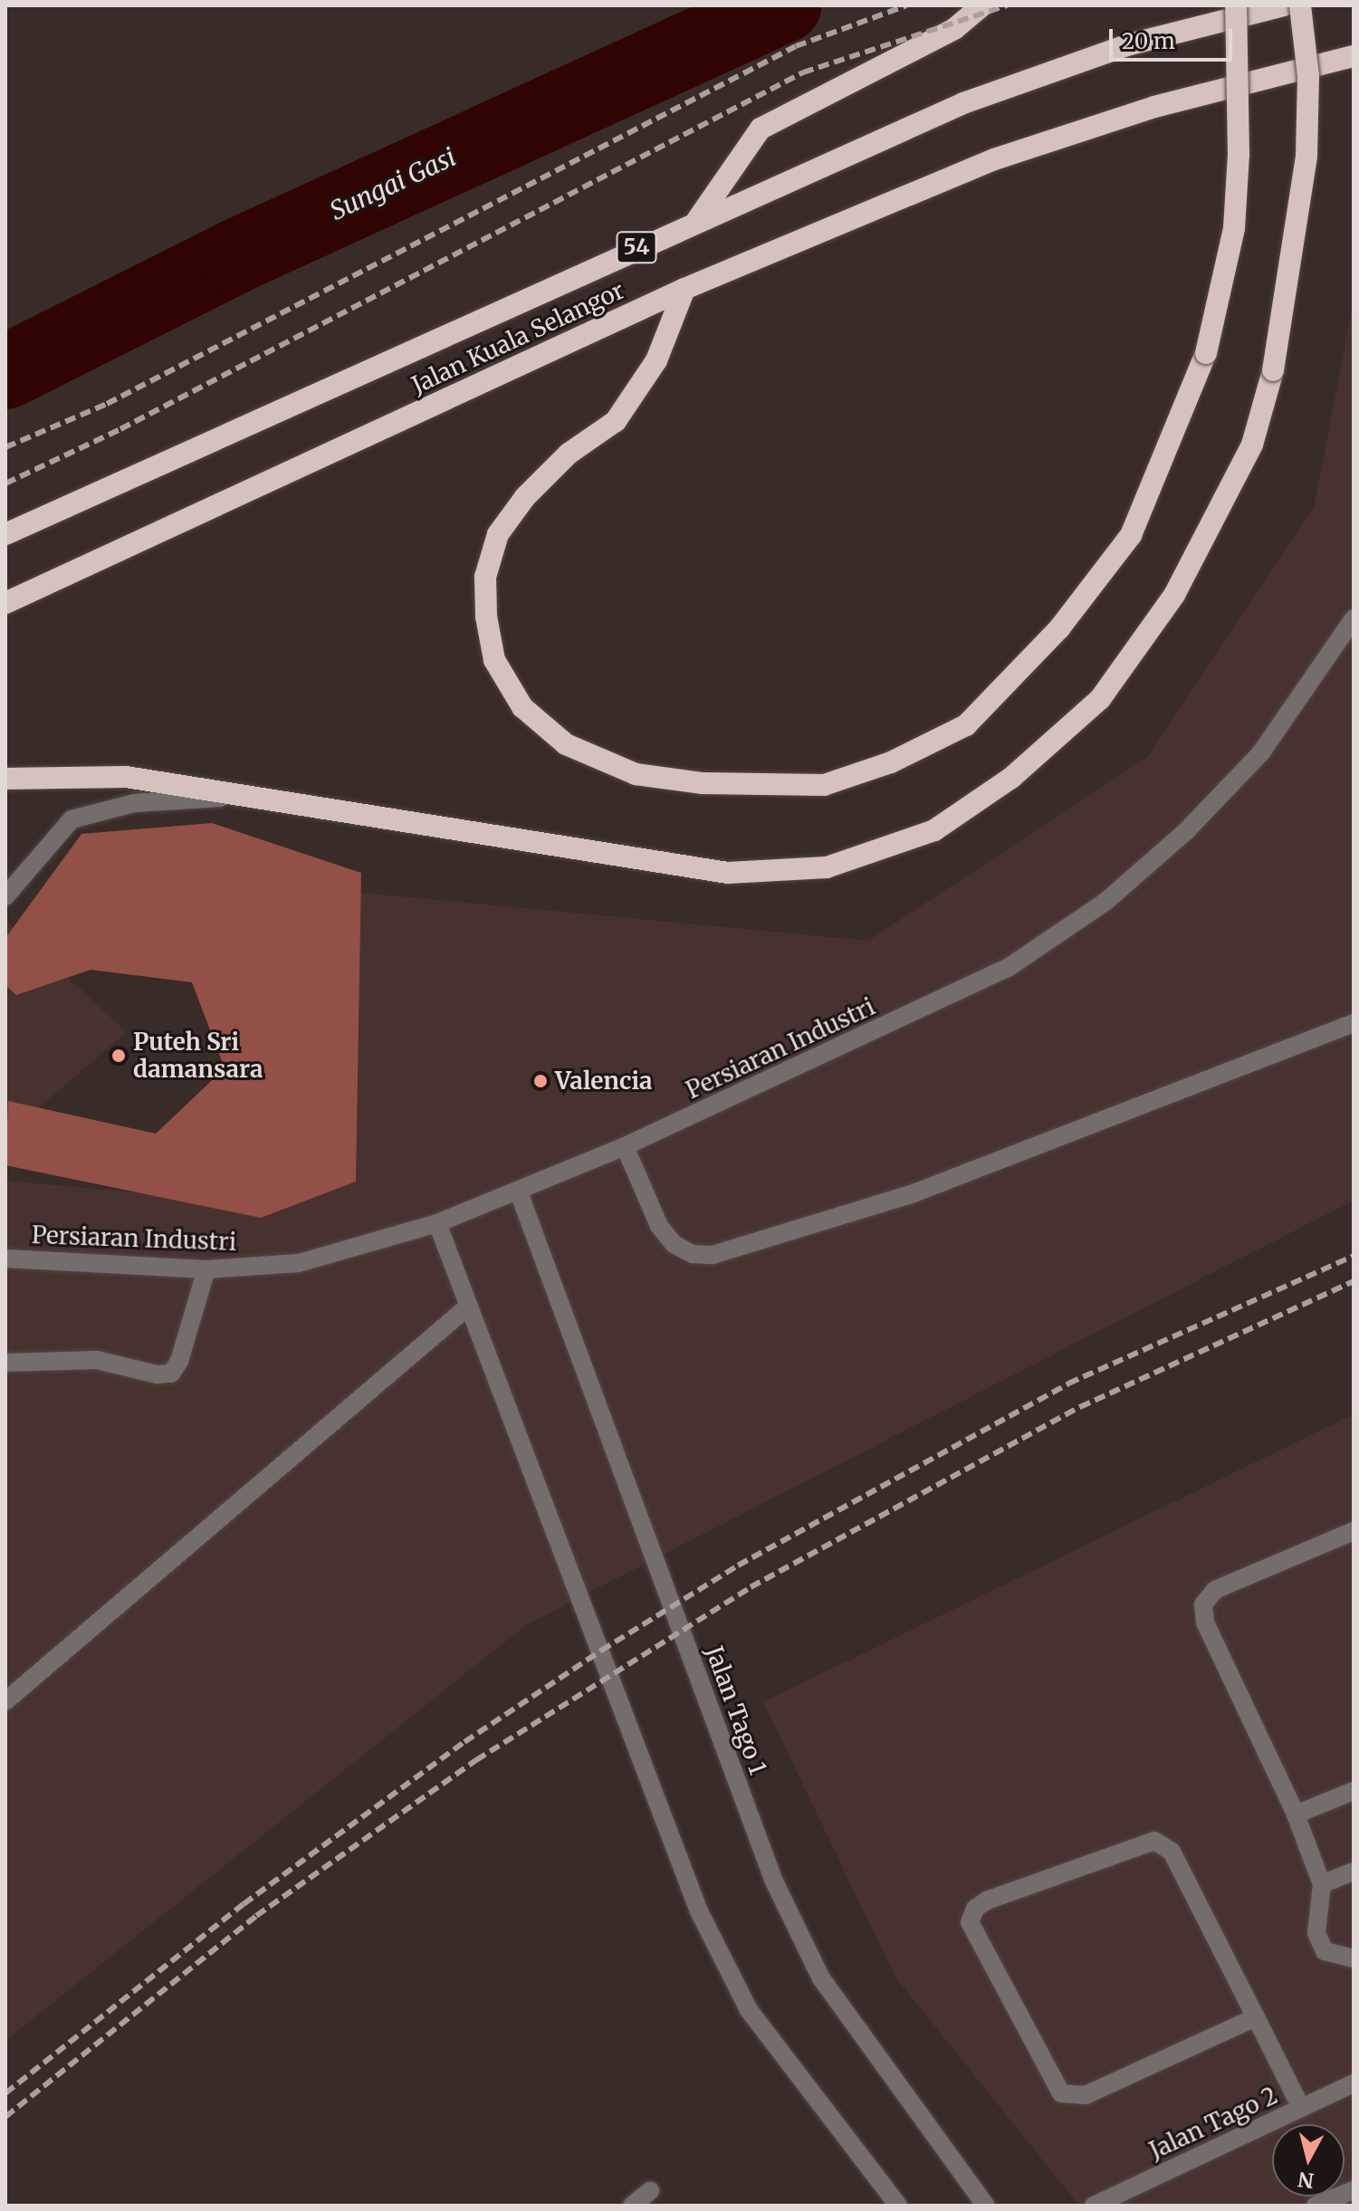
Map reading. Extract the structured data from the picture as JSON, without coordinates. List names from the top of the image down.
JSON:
{
  "streets": {
    "highway": ["54", "Jalan Kuala Selangor"],
    "street": ["Persiaran Industri", "Jalan Tago 1", "Jalan Tago 2"]
  },
  "crossings": [
    ["Persiaran Industri", "Jalan Tago 1"]
  ],
  "water": ["Sungai Gasi"],
  "places": ["Puteh Sri damansara", "Valencia"],
  "scale_bar": "20 m",
  "north": "bottom"
}
